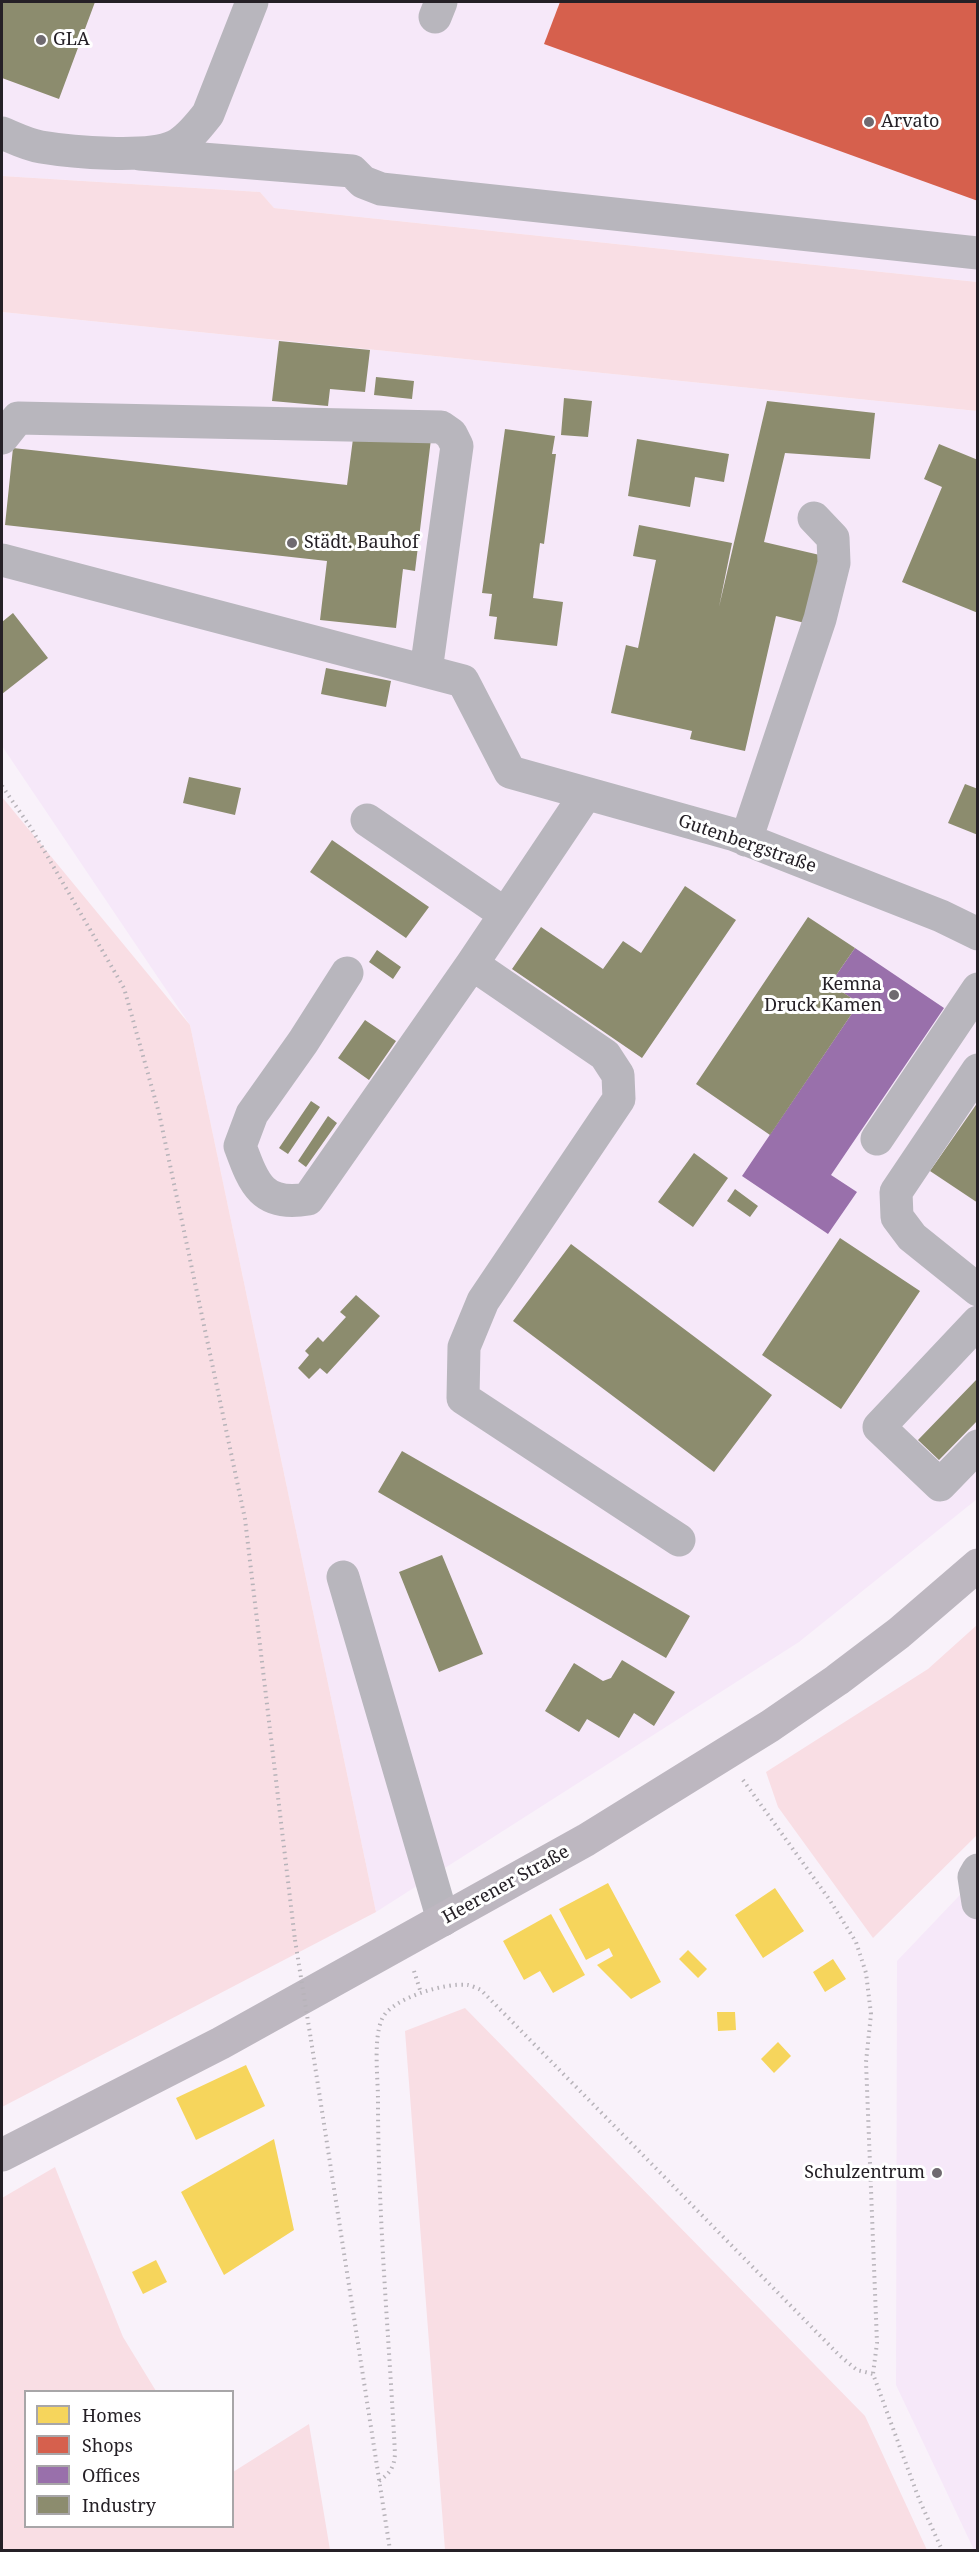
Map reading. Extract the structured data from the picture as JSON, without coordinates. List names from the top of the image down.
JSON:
{
  "streets": {
    "main road": ["Heerener Straße"],
    "street": ["Gutenbergstraße"]
  },
  "places": [
    "GLA",
    "Arvato",
    "Städt. Bauhof",
    "Kemna Druck Kamen",
    "Schulzentrum"
  ],
  "legend": [
    "Homes",
    "Shops",
    "Offices",
    "Industry"
  ]
}
